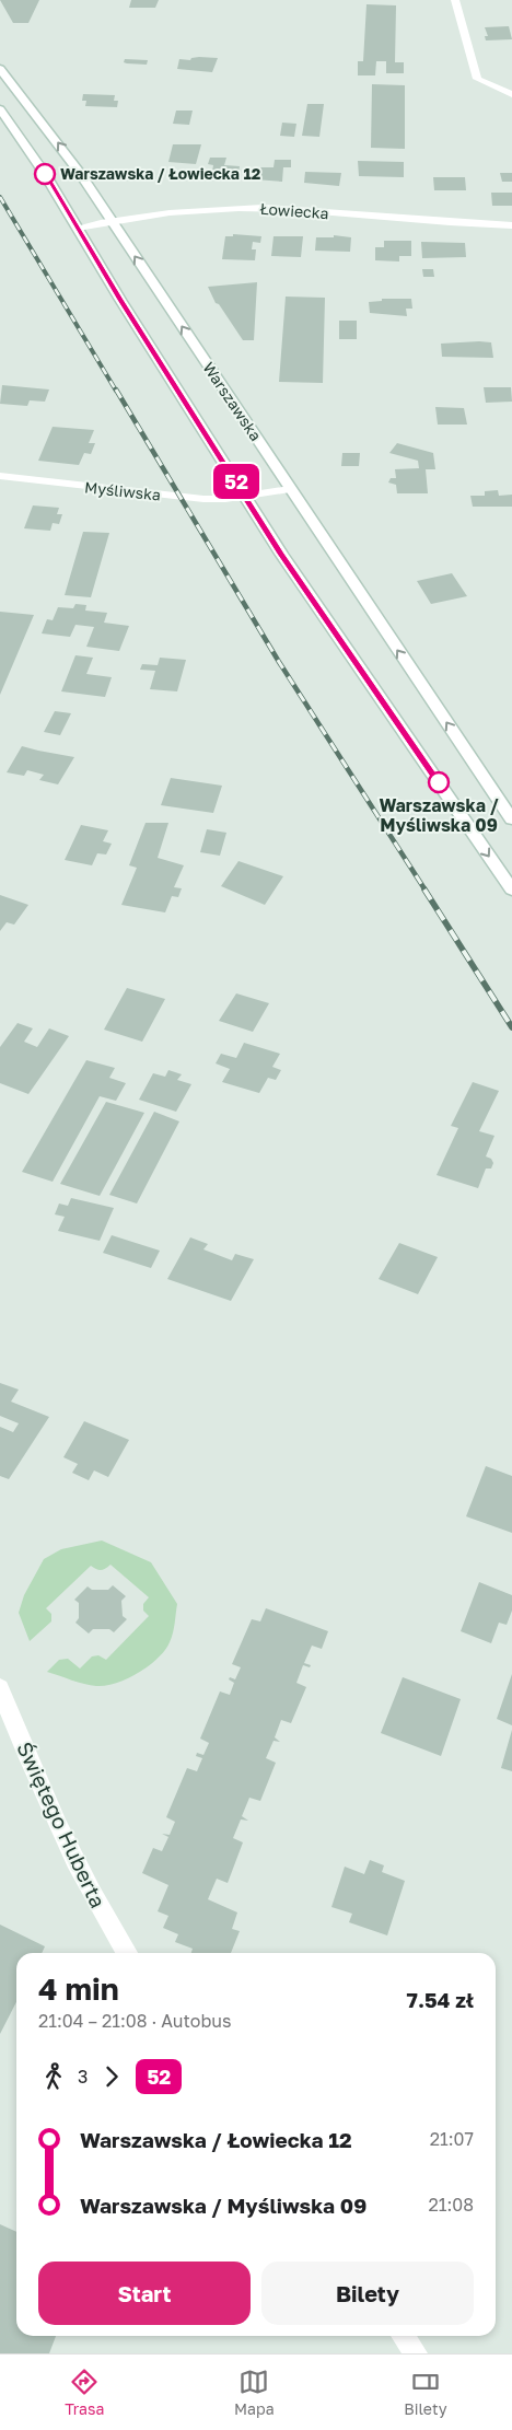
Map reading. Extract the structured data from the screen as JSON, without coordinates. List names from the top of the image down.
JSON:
{
  "streets": {
    "main road": [
      "Łowiecka",
      "Warszawska",
      "Myśliwska",
      "Świętego Huberta"
    ]
  },
  "crossings": [
    ["Łowiecka", "Warszawska"],
    ["Warszawska", "Myśliwska"]
  ],
  "places": ["Warszawska / Łowiecka 12", "Warszawska / Myśliwska 09"],
  "lines": ["bus line 52"],
  "page": {
    "on_map": "52",
    "heading": ["4 min", "21:04 – 21:08 · Autobus", "7.54 zł"],
    "legs": ["3", "52"],
    "list": [
      {
        "name": "Warszawska / Łowiecka 12",
        "value": "21:07"
      },
      {
        "name": "Warszawska / Myśliwska 09",
        "value": "21:08"
      }
    ],
    "buttons": ["Start", "Bilety"],
    "tabs": ["Trasa", "Mapa", "Bilety"]
  }
}
